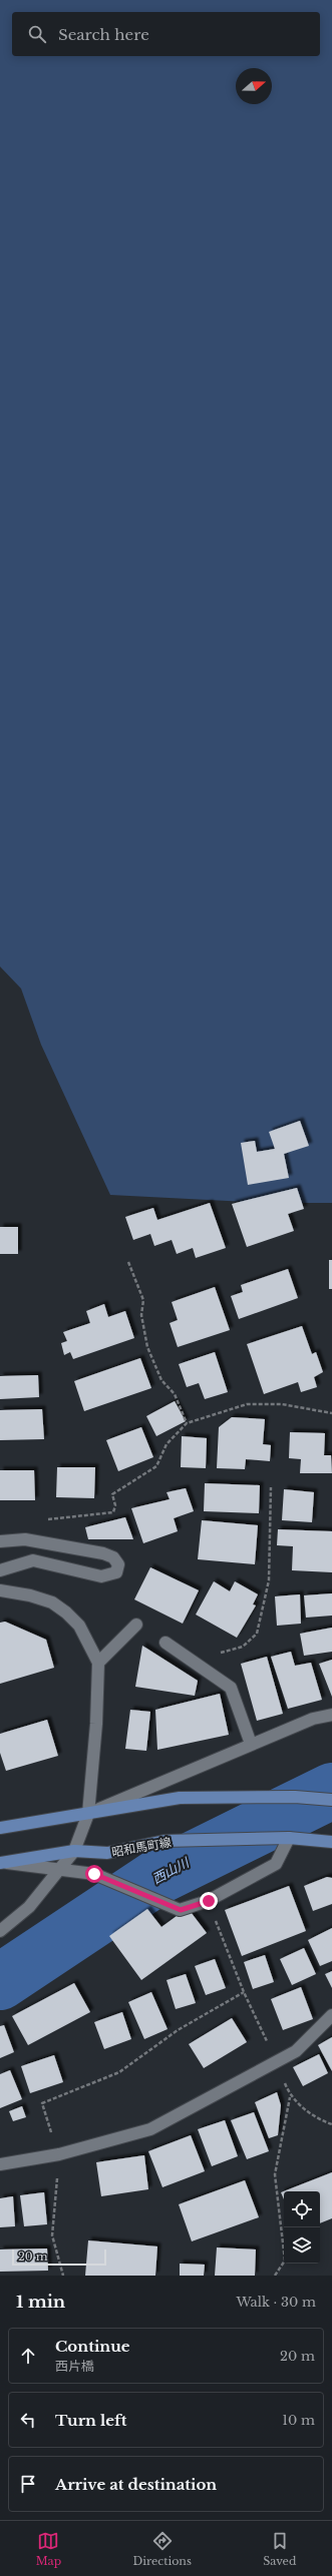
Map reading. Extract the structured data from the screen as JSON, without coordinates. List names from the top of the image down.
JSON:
{
  "streets": {
    "main road": ["昭和馬町線"]
  },
  "water": ["西山川"],
  "scale_bar": "20 m",
  "north": "right",
  "page": {
    "search": "Search here",
    "scale": "20 m",
    "heading": ["1 min", "Walk · 30 m"],
    "list": [
      ["Continue", "西片橋", "20 m"],
      ["Turn left", "10 m"],
      "Arrive at destination"
    ],
    "nav": ["Map", "Directions", "Saved"]
  }
}
